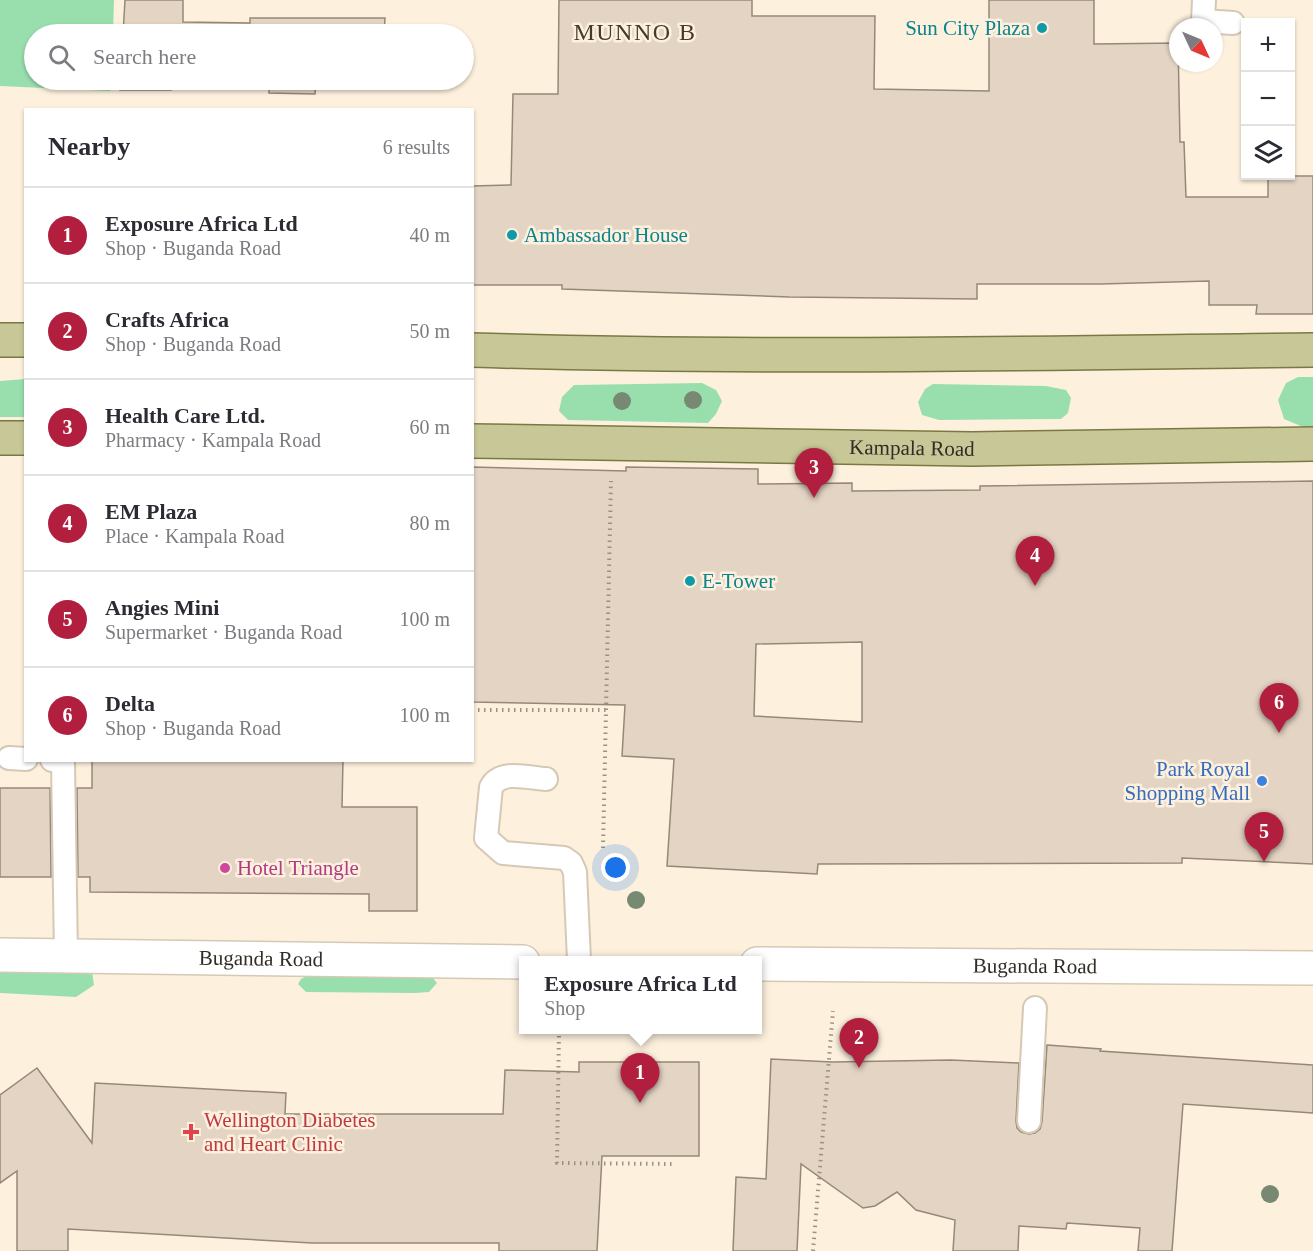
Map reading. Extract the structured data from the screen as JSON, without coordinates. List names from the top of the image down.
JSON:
{
  "streets": {
    "main road": ["Kampala Road", "Buganda Road"]
  },
  "districts": ["MUNNO B"],
  "places": {
    "other": [
      "Sun City Plaza",
      "Ambassador House",
      "E-Tower",
      "Park Royal Shopping Mall",
      "Hotel Triangle"
    ],
    "health": ["Wellington Diabetes and Heart Clinic"]
  },
  "north": "bottom right",
  "page": {
    "map_buttons": ["+", "−"],
    "search": "Search here",
    "heading": ["Nearby", "6 results"],
    "list": [
      {
        "mark": "1",
        "name": "Exposure Africa Ltd",
        "note": "Shop · Buganda Road",
        "value": "40 m"
      },
      {
        "mark": "2",
        "name": "Crafts Africa",
        "note": "Shop · Buganda Road",
        "value": "50 m"
      },
      {
        "mark": "3",
        "name": "Health Care Ltd.",
        "note": "Pharmacy · Kampala Road",
        "value": "60 m"
      },
      {
        "mark": "4",
        "name": "EM Plaza",
        "note": "Place · Kampala Road",
        "value": "80 m"
      },
      {
        "mark": "5",
        "name": "Angies Mini",
        "note": "Supermarket · Buganda Road",
        "value": "100 m"
      },
      {
        "mark": "6",
        "name": "Delta",
        "note": "Shop · Buganda Road",
        "value": "100 m"
      }
    ],
    "pins": [
      "3",
      "4",
      "6",
      "5",
      "2",
      "1"
    ],
    "popup": ["Exposure Africa Ltd", "Shop"]
  }
}
